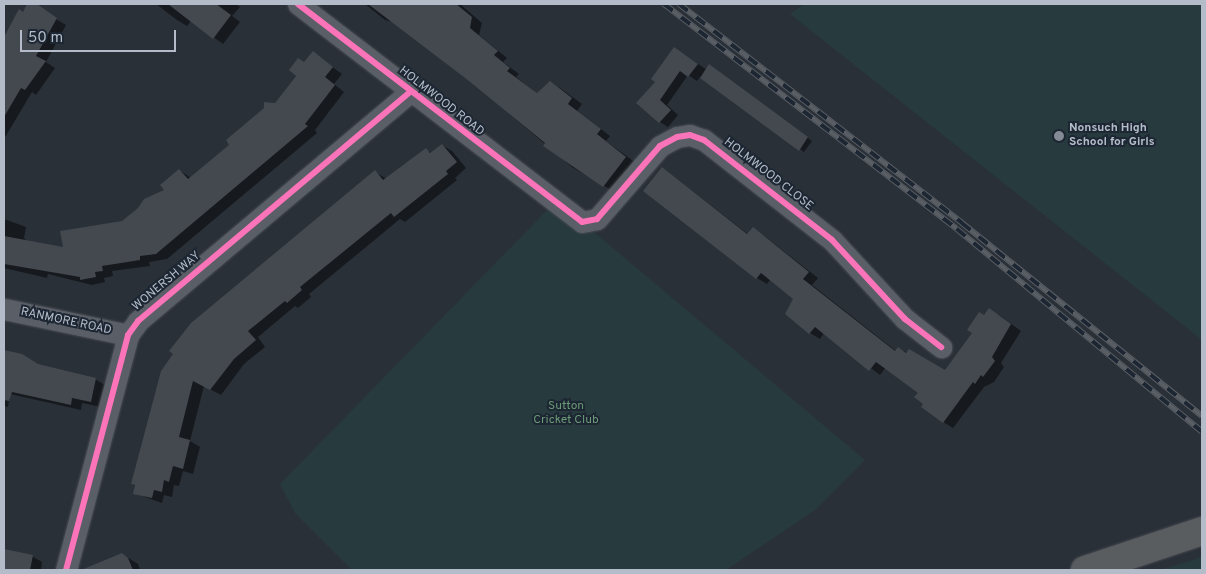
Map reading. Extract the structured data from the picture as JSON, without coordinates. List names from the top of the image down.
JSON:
{
  "streets": {
    "street": [
      "HOLMWOOD ROAD",
      "HOLMWOOD CLOSE",
      "WONERSH WAY",
      "RANMORE ROAD"
    ]
  },
  "crossings": [
    ["HOLMWOOD ROAD", "HOLMWOOD CLOSE"],
    ["HOLMWOOD ROAD", "WONERSH WAY"],
    ["WONERSH WAY", "RANMORE ROAD"]
  ],
  "parks": ["Sutton Cricket Club"],
  "places": ["Nonsuch High School for Girls"],
  "scale_bar": "50 m"
}
